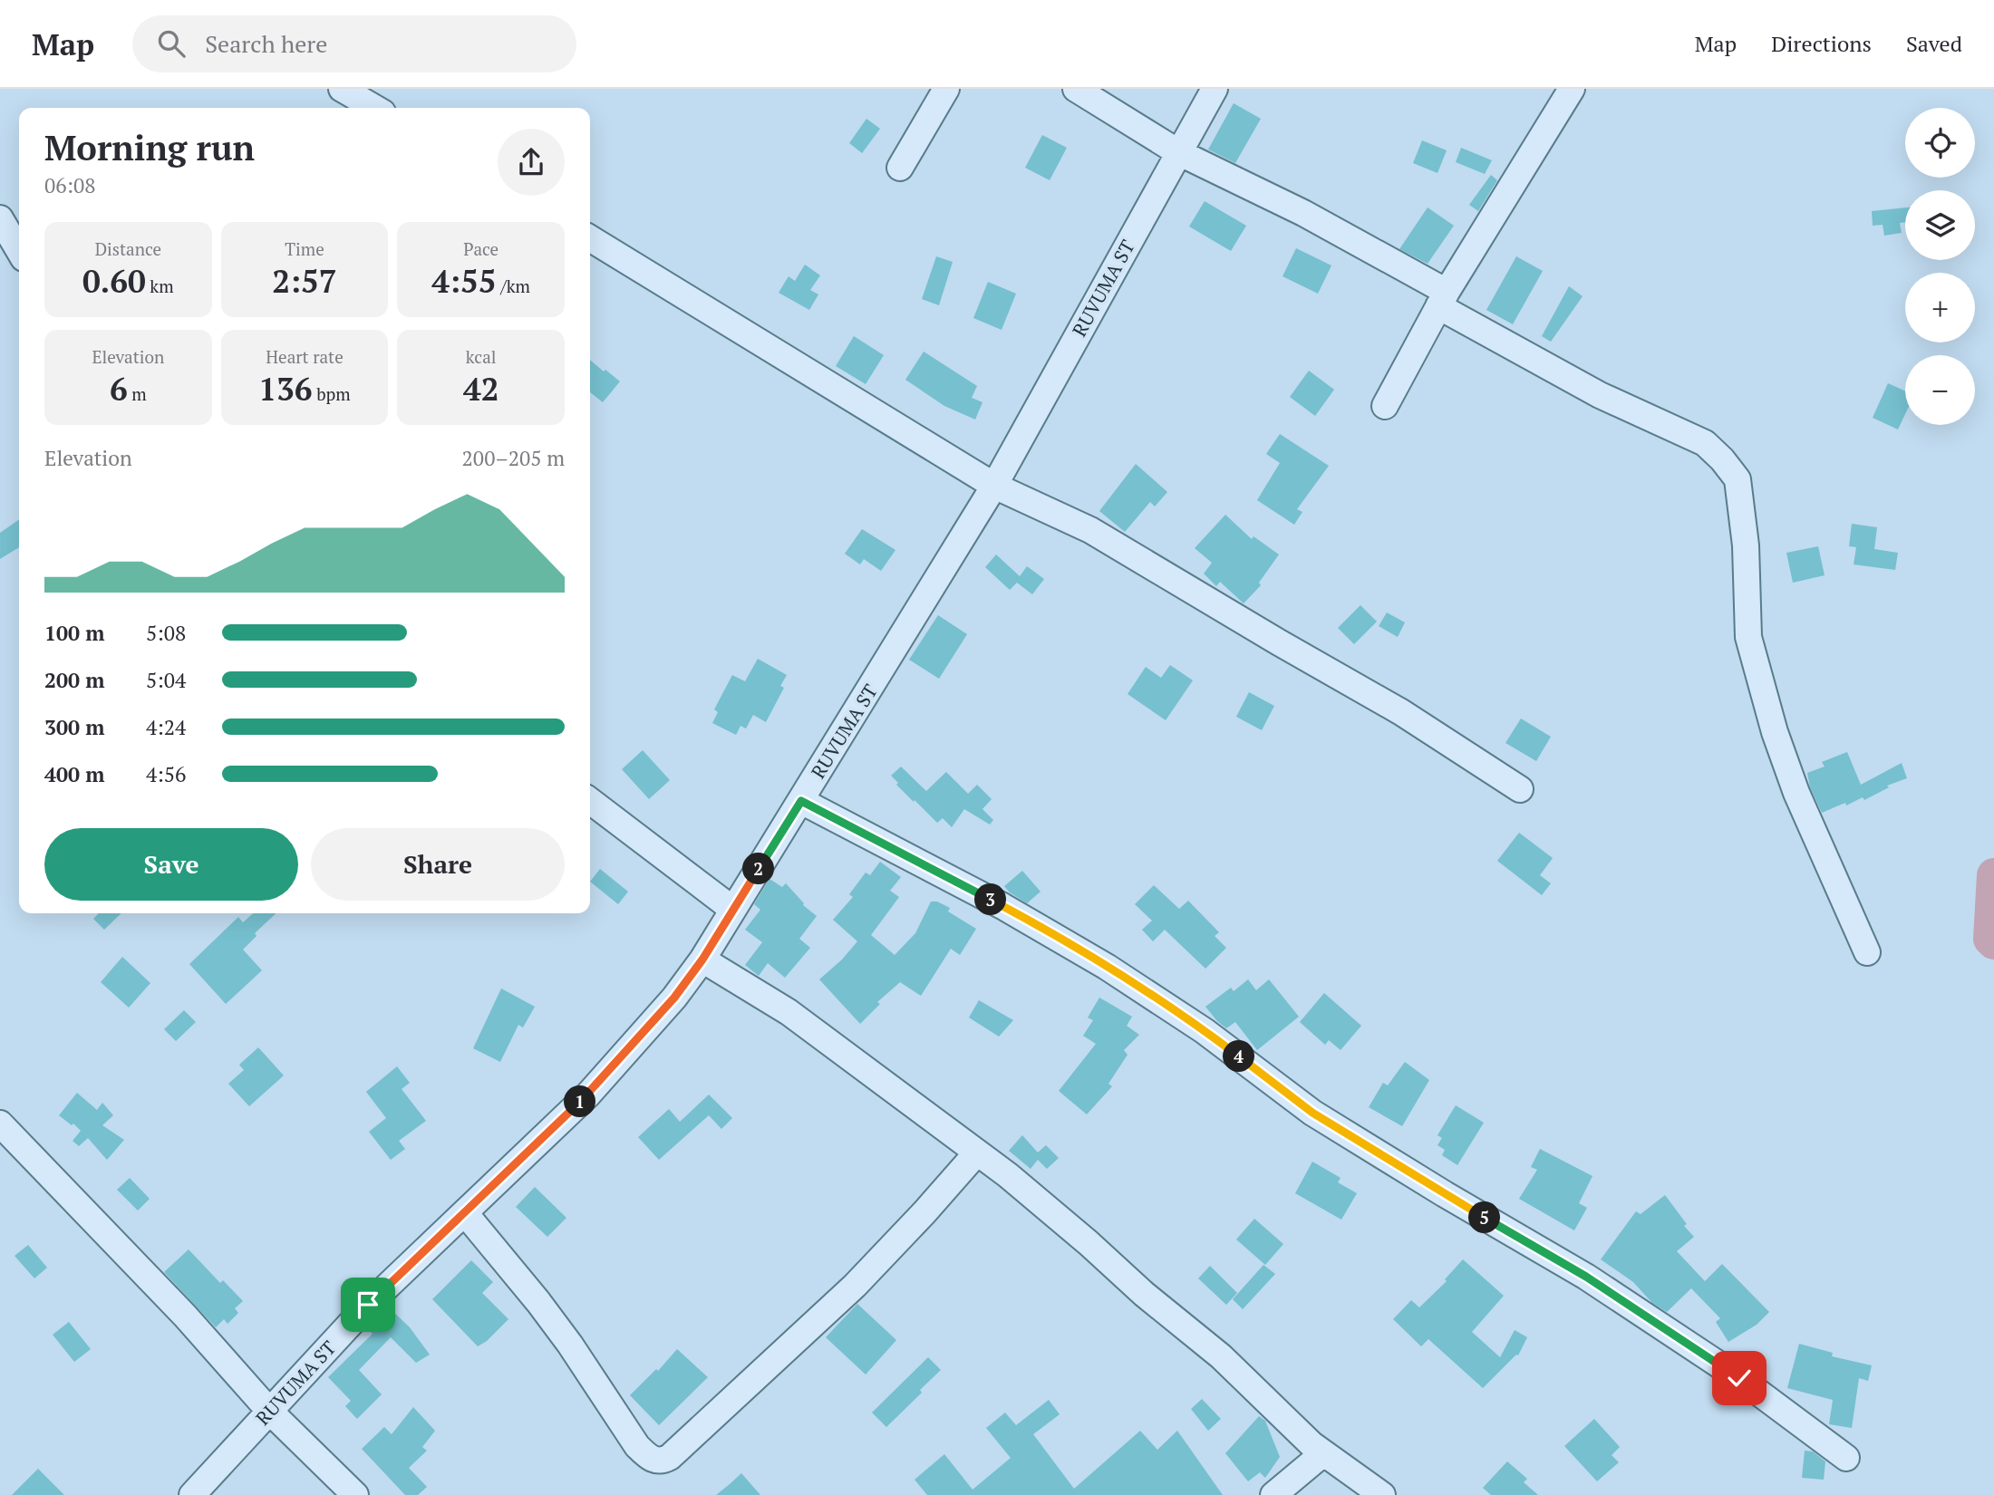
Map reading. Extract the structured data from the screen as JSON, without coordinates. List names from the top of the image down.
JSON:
{
  "streets": {
    "street": ["RUVUMA ST"]
  },
  "page": {
    "header": "Map",
    "search": "Search here",
    "nav": ["Map", "Directions", "Saved"],
    "map_buttons": ["+", "−"],
    "heading": ["Morning run", "06:08"],
    "stats": [
      ["Distance", "0.60 km"],
      ["Time", "2:57"],
      ["Pace", "4:55 /km"],
      ["Elevation", "6 m"],
      ["Heart rate", "136 bpm"],
      ["kcal", "42"]
    ],
    "chart": ["Elevation", "200–205 m"],
    "list": [
      {
        "name": "100 m",
        "note": "5:08"
      },
      {
        "name": "200 m",
        "note": "5:04"
      },
      {
        "name": "300 m",
        "note": "4:24"
      },
      {
        "name": "400 m",
        "note": "4:56"
      }
    ],
    "buttons": ["Save", "Share"],
    "pins": [
      "2",
      "3",
      "4",
      "1",
      "5"
    ]
  }
}
